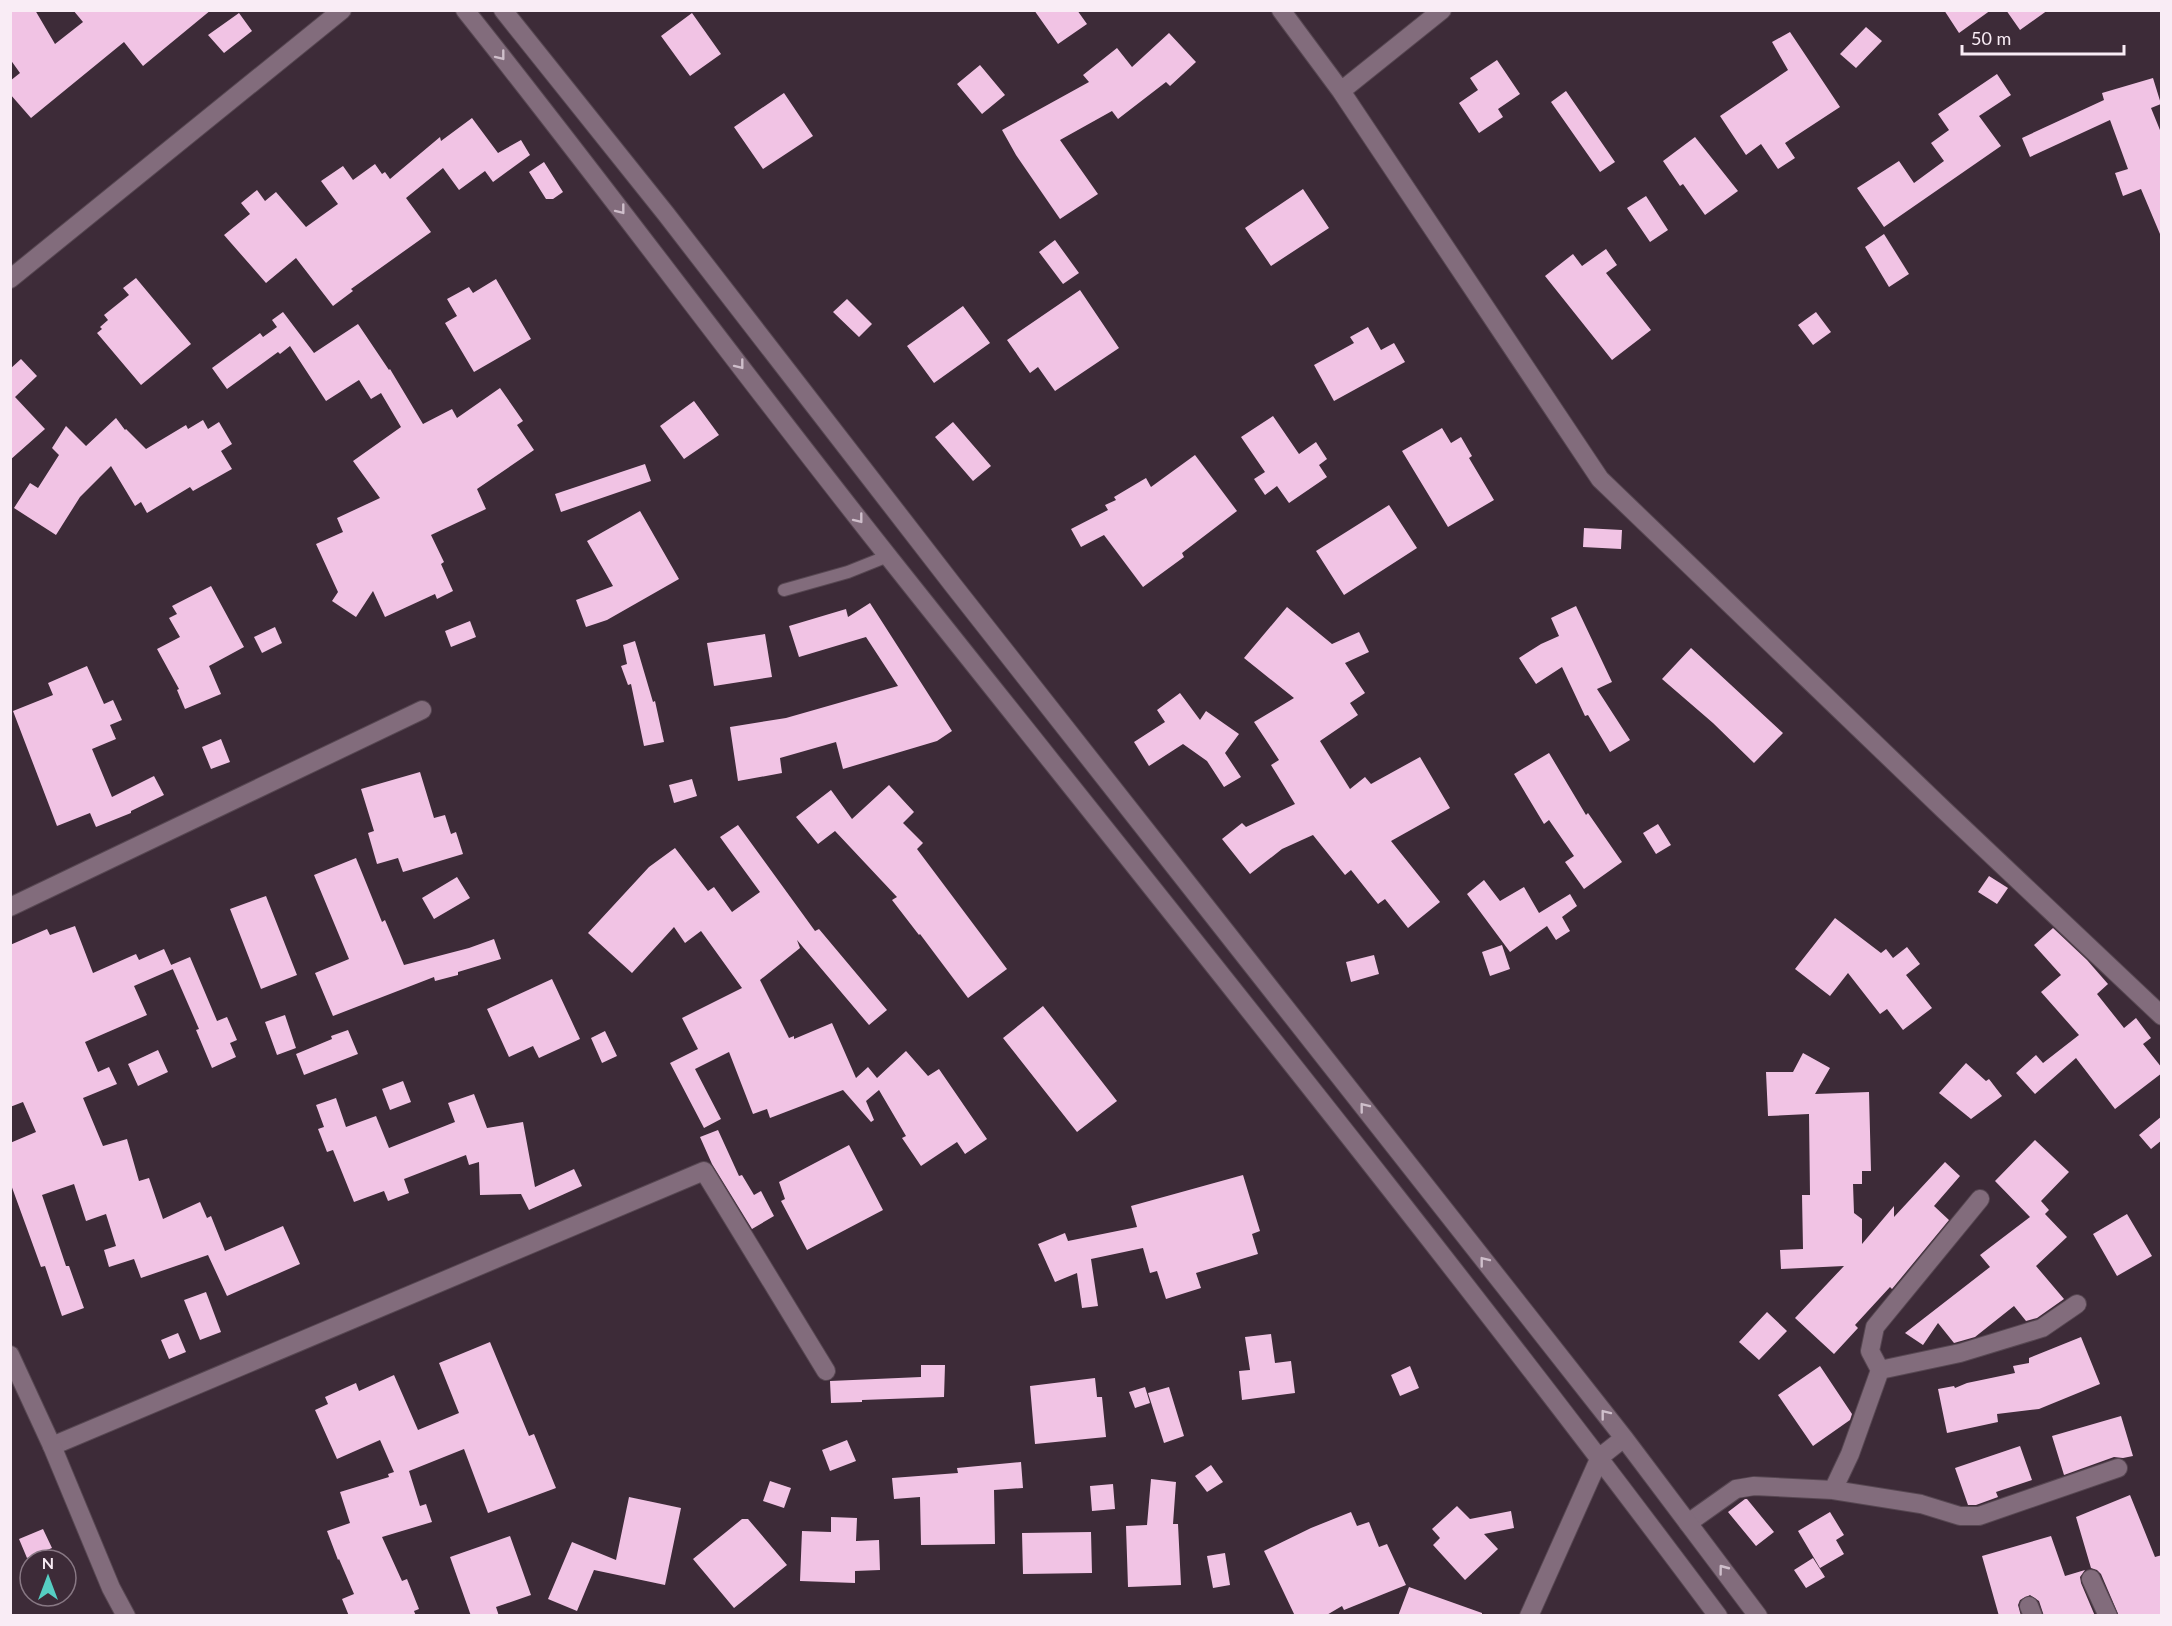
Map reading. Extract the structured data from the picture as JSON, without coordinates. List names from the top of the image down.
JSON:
{
  "scale_bar": "50 m",
  "north": "top"
}
